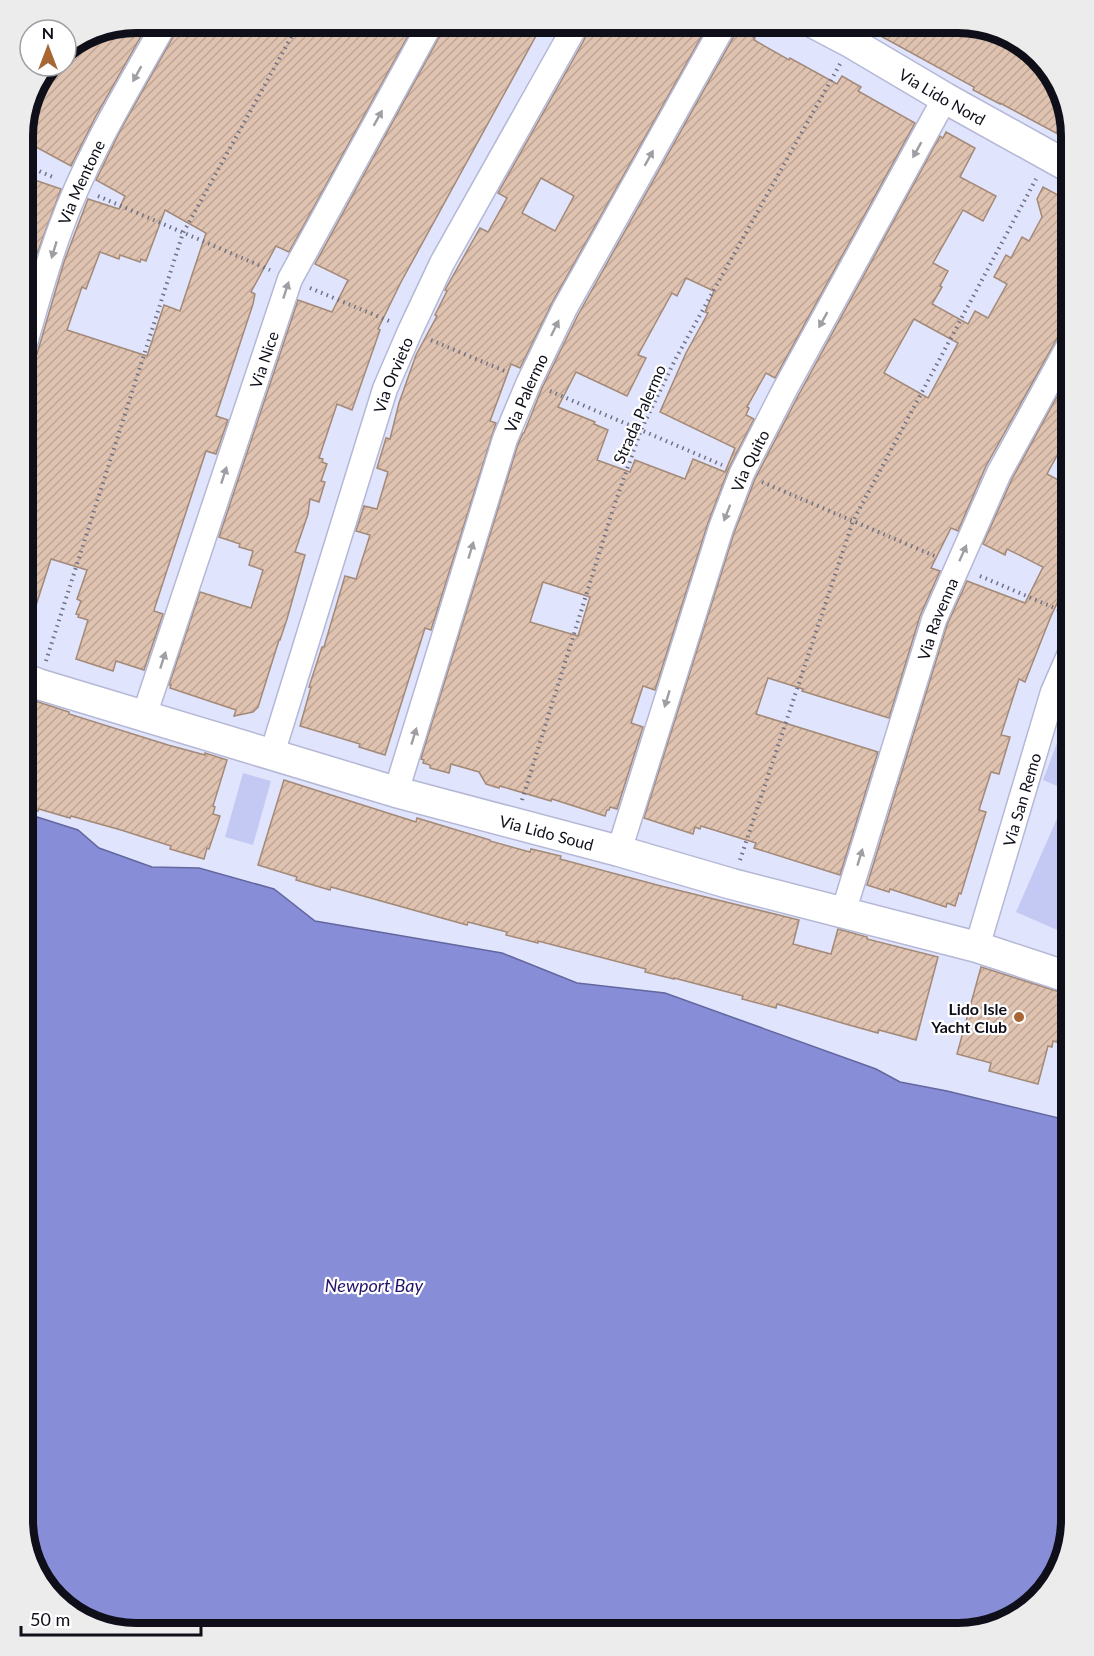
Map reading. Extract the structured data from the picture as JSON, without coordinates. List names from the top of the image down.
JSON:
{
  "streets": {
    "street": [
      "Via Lido Nord",
      "Via Mentone",
      "Via Nice",
      "Via Orvieto",
      "Via Palermo",
      "Via Quito",
      "Via Ravenna",
      "Via San Remo",
      "Via Lido Soud"
    ],
    "path": ["Strada Palermo"]
  },
  "crossings": [
    ["Via Lido Nord", "Strada Palermo"],
    ["Via Lido Nord", "Via Quito"],
    ["Via Nice", "Via Lido Soud"],
    ["Via Orvieto", "Via Lido Soud"],
    ["Via Palermo", "Via Lido Soud"],
    ["Strada Palermo", "Via Lido Soud"],
    ["Via Quito", "Via Lido Soud"],
    ["Via Ravenna", "Via Lido Soud"],
    ["Via San Remo", "Via Lido Soud"]
  ],
  "one_way": [
    "Via Mentone",
    "Via Nice",
    "Via Palermo",
    "Via Quito",
    "Via Ravenna"
  ],
  "water": ["Newport Bay"],
  "places": ["Lido Isle Yacht Club"],
  "scale_bar": "50 m",
  "north": "top"
}
